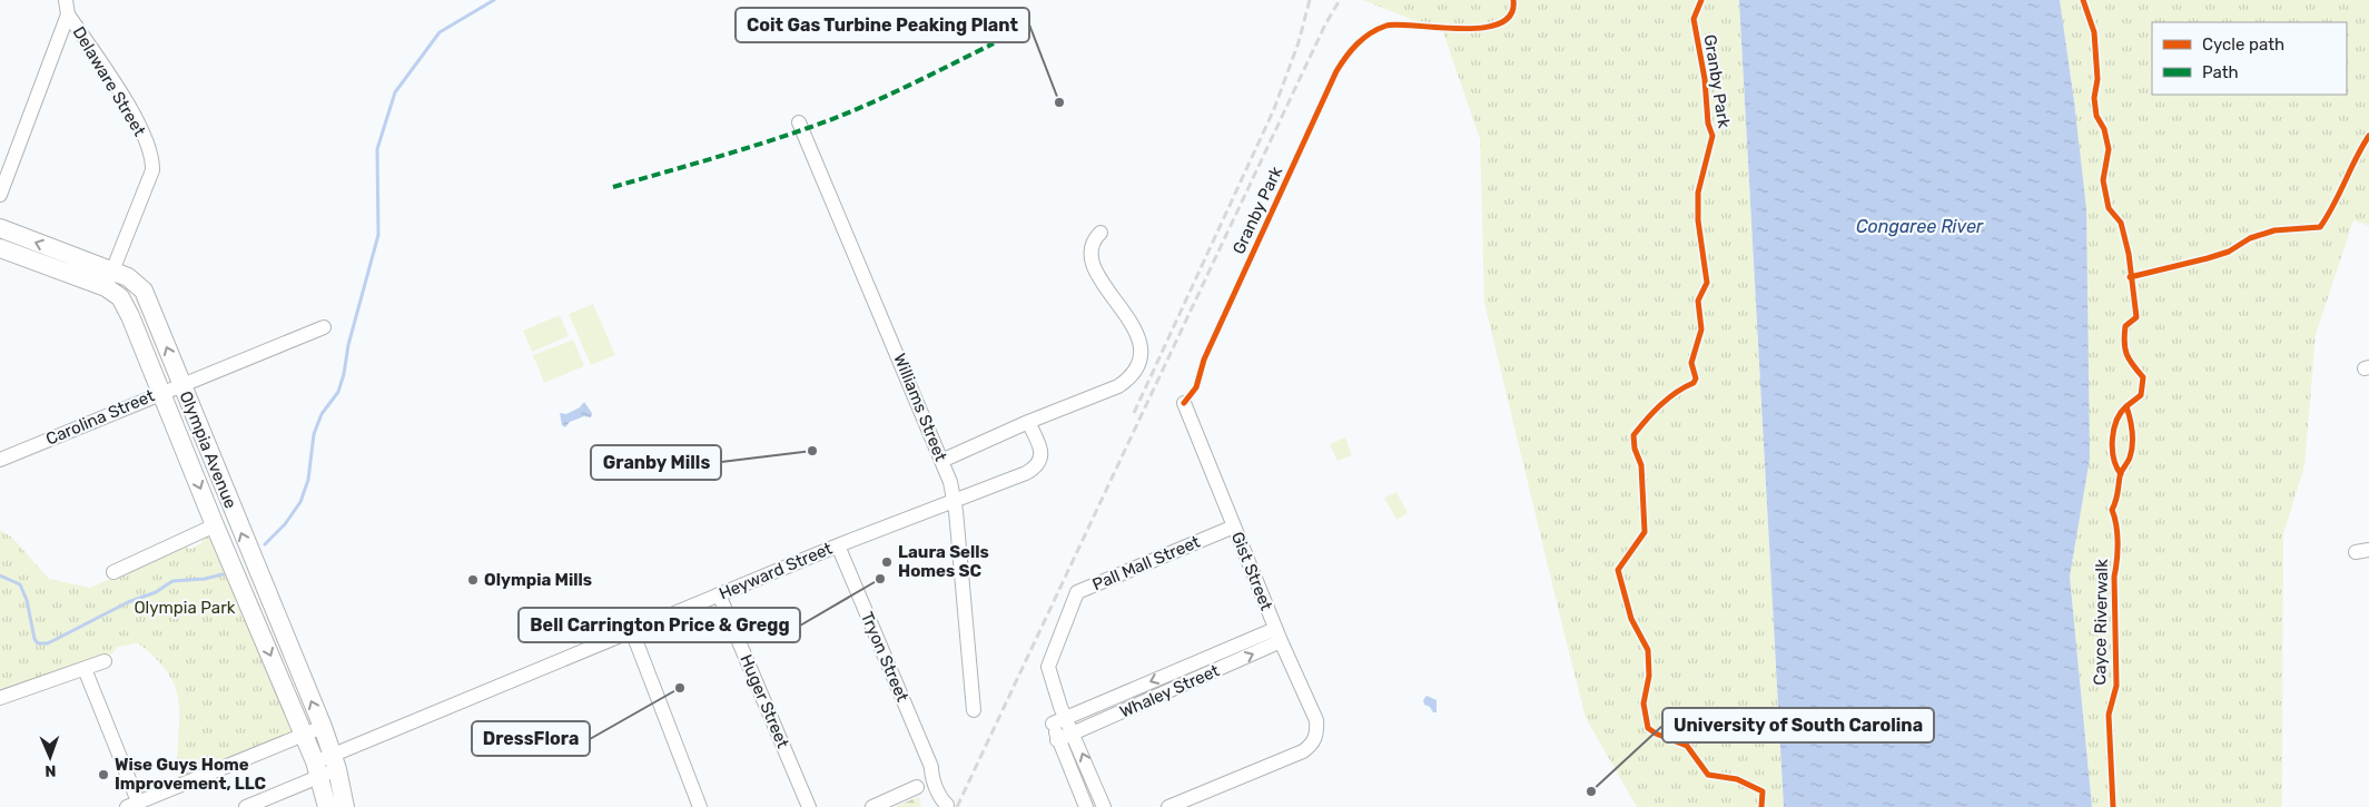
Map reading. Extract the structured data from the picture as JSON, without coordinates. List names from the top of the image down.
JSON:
{
  "streets": {
    "main road": ["Olympia Avenue"],
    "street": [
      "Delaware Street",
      "Williams Street",
      "Carolina Street",
      "Pall Mall Street",
      "Heyward Street",
      "Gist Street",
      "Tryon Street",
      "Whaley Street",
      "Huger Street"
    ],
    "cycle path": ["Granby Park", "Cayce Riverwalk"]
  },
  "crossings": [
    ["Delaware Street", "Olympia Avenue"],
    ["Williams Street", "Heyward Street"],
    ["Carolina Street", "Olympia Avenue"],
    ["Olympia Avenue", "Heyward Street"],
    ["Pall Mall Street", "Gist Street"],
    ["Pall Mall Street", "Whaley Street"],
    ["Heyward Street", "Tryon Street"],
    ["Heyward Street", "Huger Street"],
    ["Gist Street", "Whaley Street"]
  ],
  "water": ["Congaree River"],
  "parks": ["Olympia Park"],
  "places": [
    "Coit Gas Turbine Peaking Plant",
    "Granby Mills",
    "Laura Sells Homes SC",
    "Bell Carrington Price & Gregg",
    "Olympia Mills",
    "DressFlora",
    "Wise Guys Home Improvement, LLC",
    "University of South Carolina"
  ],
  "legend": ["Cycle path", "Path"],
  "north": "bottom"
}
